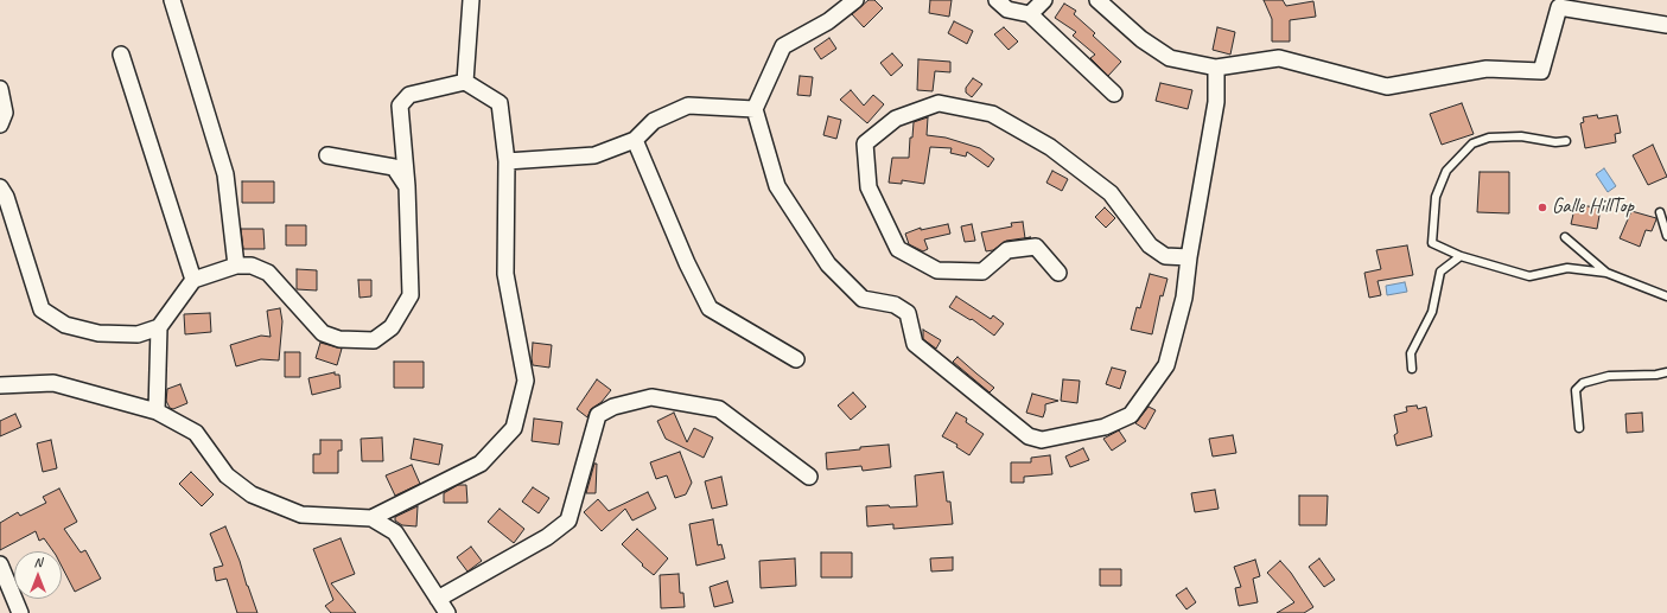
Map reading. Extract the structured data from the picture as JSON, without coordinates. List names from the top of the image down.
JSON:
{
  "places": ["Galle HillTop"],
  "north": "top"
}
